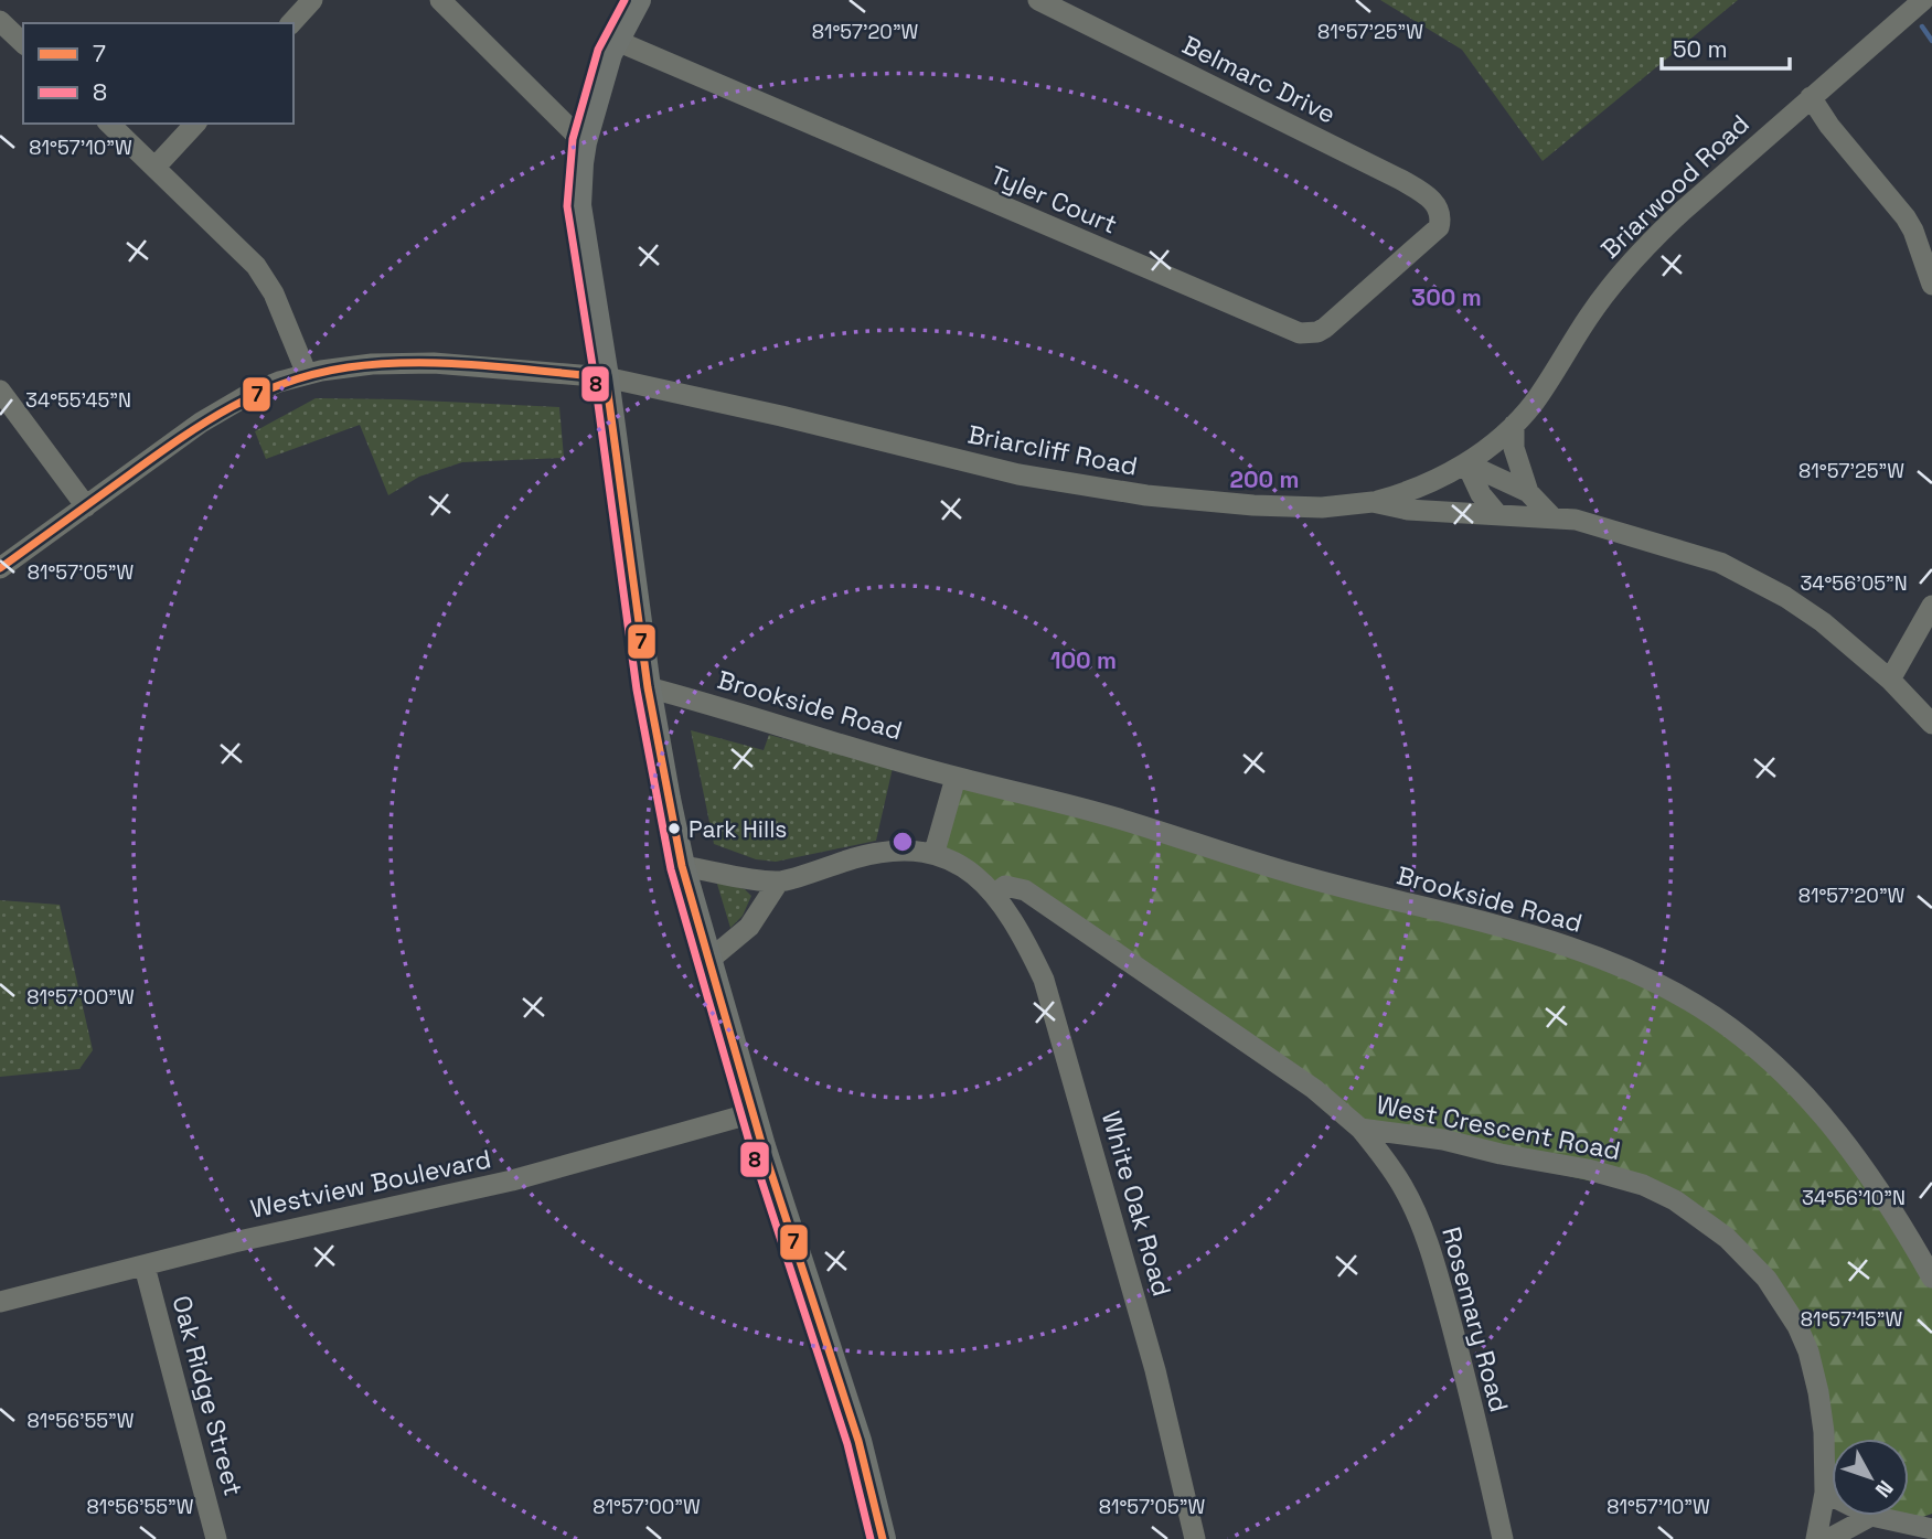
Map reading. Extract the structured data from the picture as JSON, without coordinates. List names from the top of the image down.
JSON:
{
  "streets": {
    "street": [
      "Belmarc Drive",
      "Briarwood Road",
      "Tyler Court",
      "Briarcliff Road",
      "Brookside Road",
      "West Crescent Road",
      "Westview Boulevard",
      "White Oak Road",
      "Rosemary Road",
      "Oak Ridge Street"
    ]
  },
  "crossings": [
    ["Belmarc Drive", "Tyler Court"],
    ["Briarwood Road", "Briarcliff Road"],
    ["West Crescent Road", "White Oak Road"],
    ["West Crescent Road", "Rosemary Road"],
    ["Westview Boulevard", "Oak Ridge Street"]
  ],
  "places": ["Park Hills"],
  "lines": ["transit line 8", "transit line 7"],
  "legend": ["7", "8"],
  "scale_bar": "50 m",
  "north": "bottom right",
  "coordinates": [
    "81°57'25\"W",
    "81°57'20\"W",
    "81°57'10\"W",
    "34°55'45\"N",
    "81°57'05\"W",
    "34°56'05\"N",
    "81°57'00\"W",
    "34°56'10\"N",
    "81°57'15\"W",
    "81°56'55\"W"
  ],
  "rings": ["300 m", "200 m", "100 m"]
}
